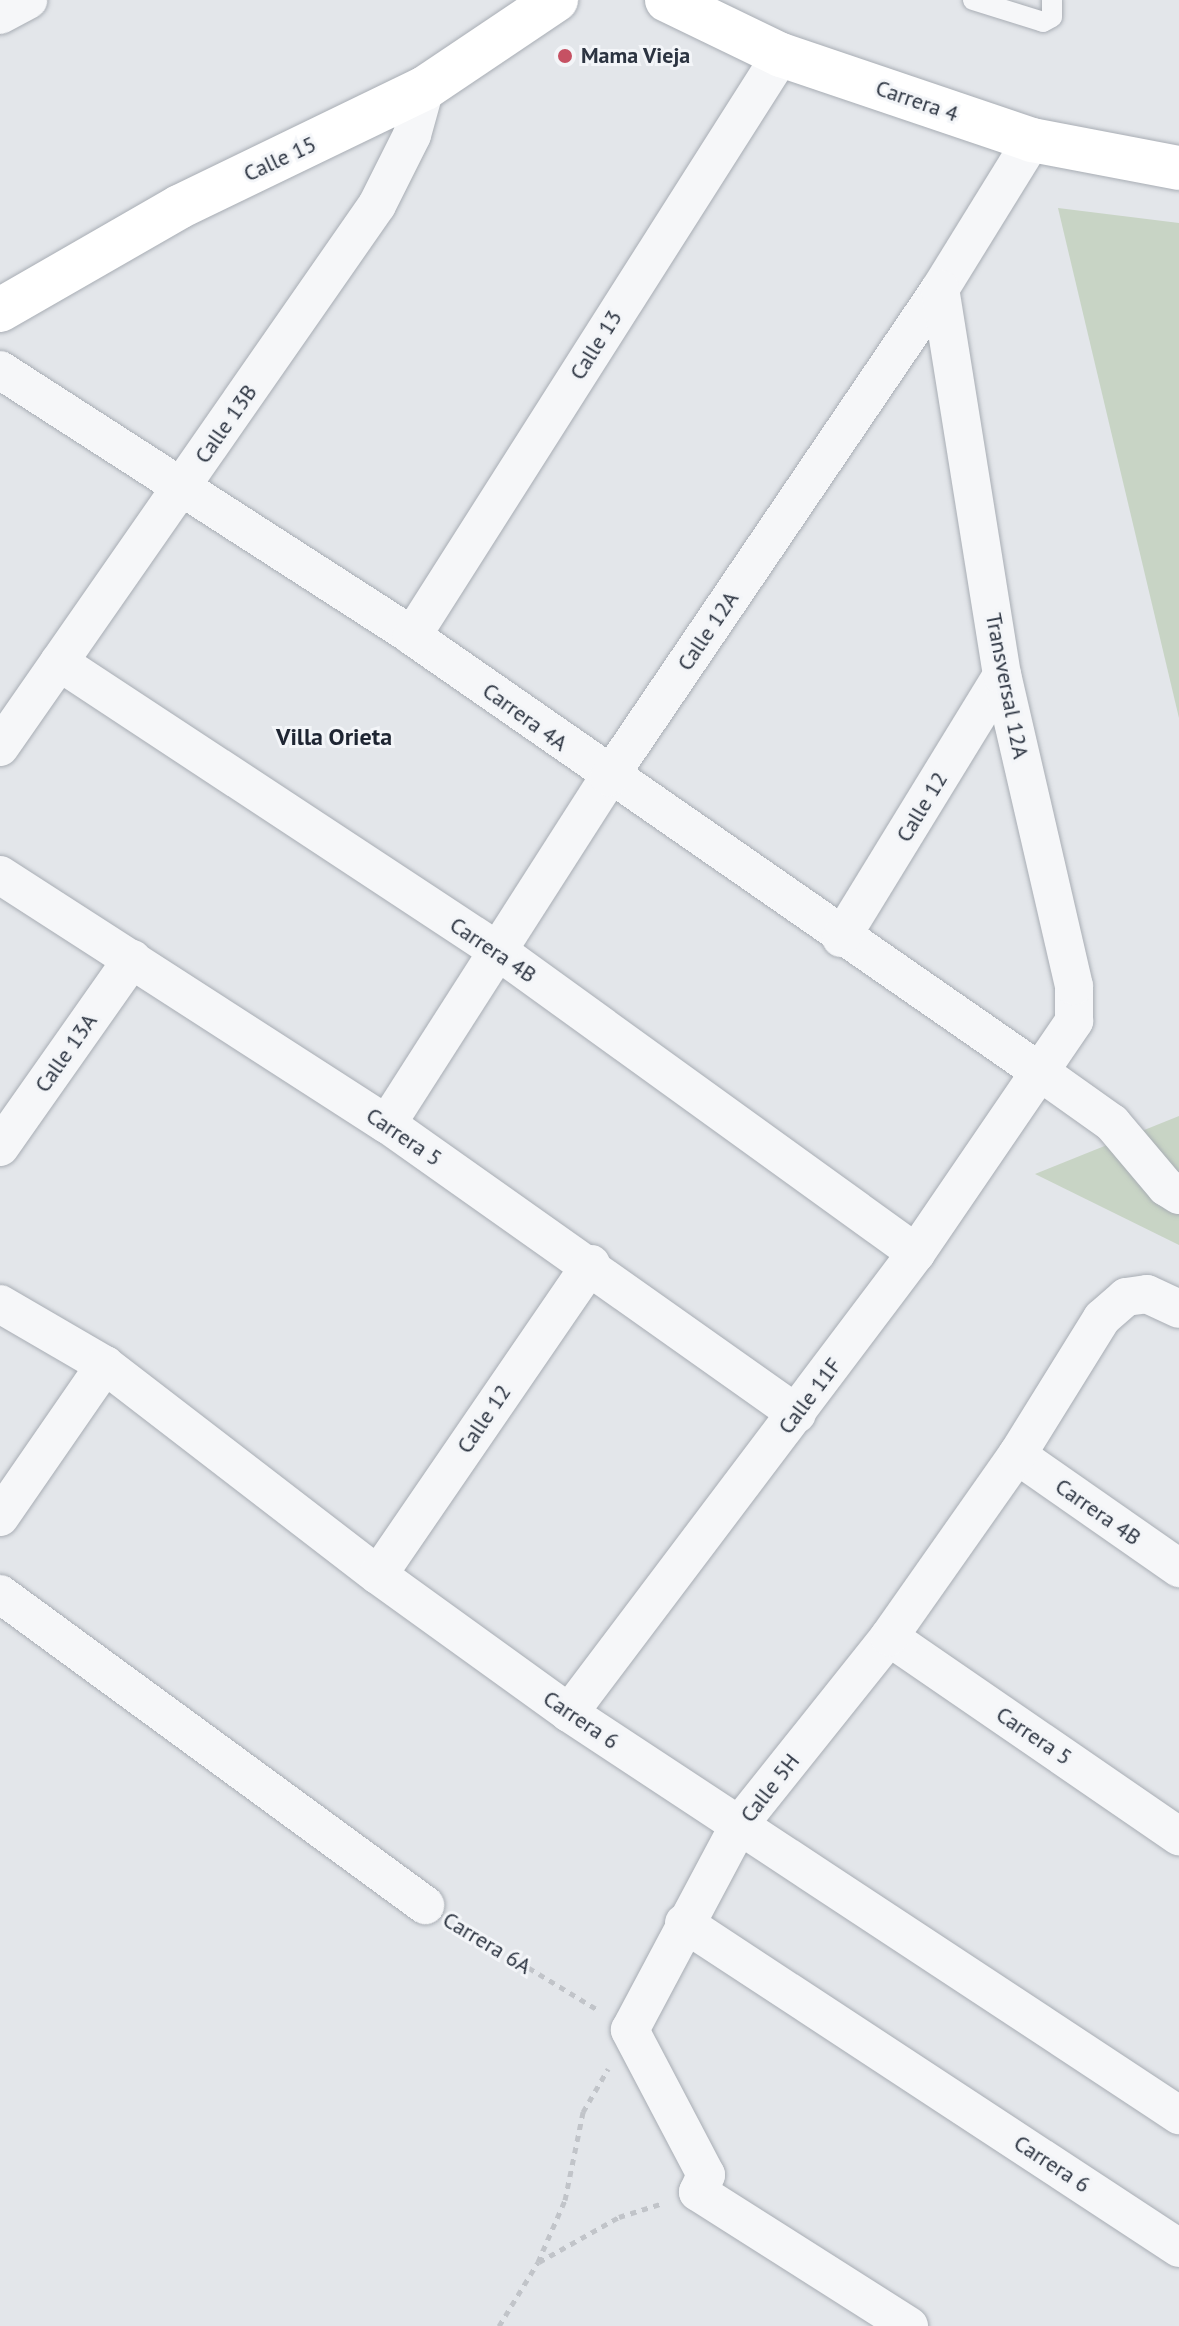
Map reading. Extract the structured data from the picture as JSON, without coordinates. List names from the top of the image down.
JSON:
{
  "streets": {
    "main road": ["Carrera 4", "Calle 15"],
    "street": [
      "Calle 13",
      "Calle 13B",
      "Calle 12A",
      "Transversal 12A",
      "Carrera 4A",
      "Calle 12",
      "Carrera 4B",
      "Calle 13A",
      "Carrera 5",
      "Calle 11F",
      "Carrera 6",
      "Calle 5H",
      "Carrera 6A"
    ]
  },
  "crossings": [
    ["Carrera 4", "Calle 13"],
    ["Carrera 4", "Calle 12A"],
    ["Calle 15", "Calle 13B"],
    ["Calle 13", "Carrera 4A"],
    ["Calle 13B", "Carrera 4A"],
    ["Calle 13B", "Carrera 4B"],
    ["Calle 12A", "Transversal 12A"],
    ["Calle 12A", "Carrera 4A"],
    ["Calle 12A", "Carrera 4B"],
    ["Calle 12A", "Carrera 5"],
    ["Transversal 12A", "Carrera 4A"],
    ["Transversal 12A", "Calle 12"],
    ["Transversal 12A", "Calle 11F"],
    ["Carrera 4A", "Calle 12"],
    ["Carrera 4A", "Calle 11F"],
    ["Calle 12", "Carrera 5"],
    ["Calle 12", "Carrera 6"],
    ["Carrera 4B", "Calle 11F"],
    ["Carrera 4B", "Calle 5H"],
    ["Calle 13A", "Carrera 5"],
    ["Carrera 5", "Calle 11F"],
    ["Carrera 5", "Calle 5H"],
    ["Calle 11F", "Carrera 6"],
    ["Carrera 6", "Calle 5H"],
    ["Calle 5H", "Carrera 6A"]
  ],
  "districts": ["Villa Orieta"],
  "places": ["Mama Vieja"]
}
